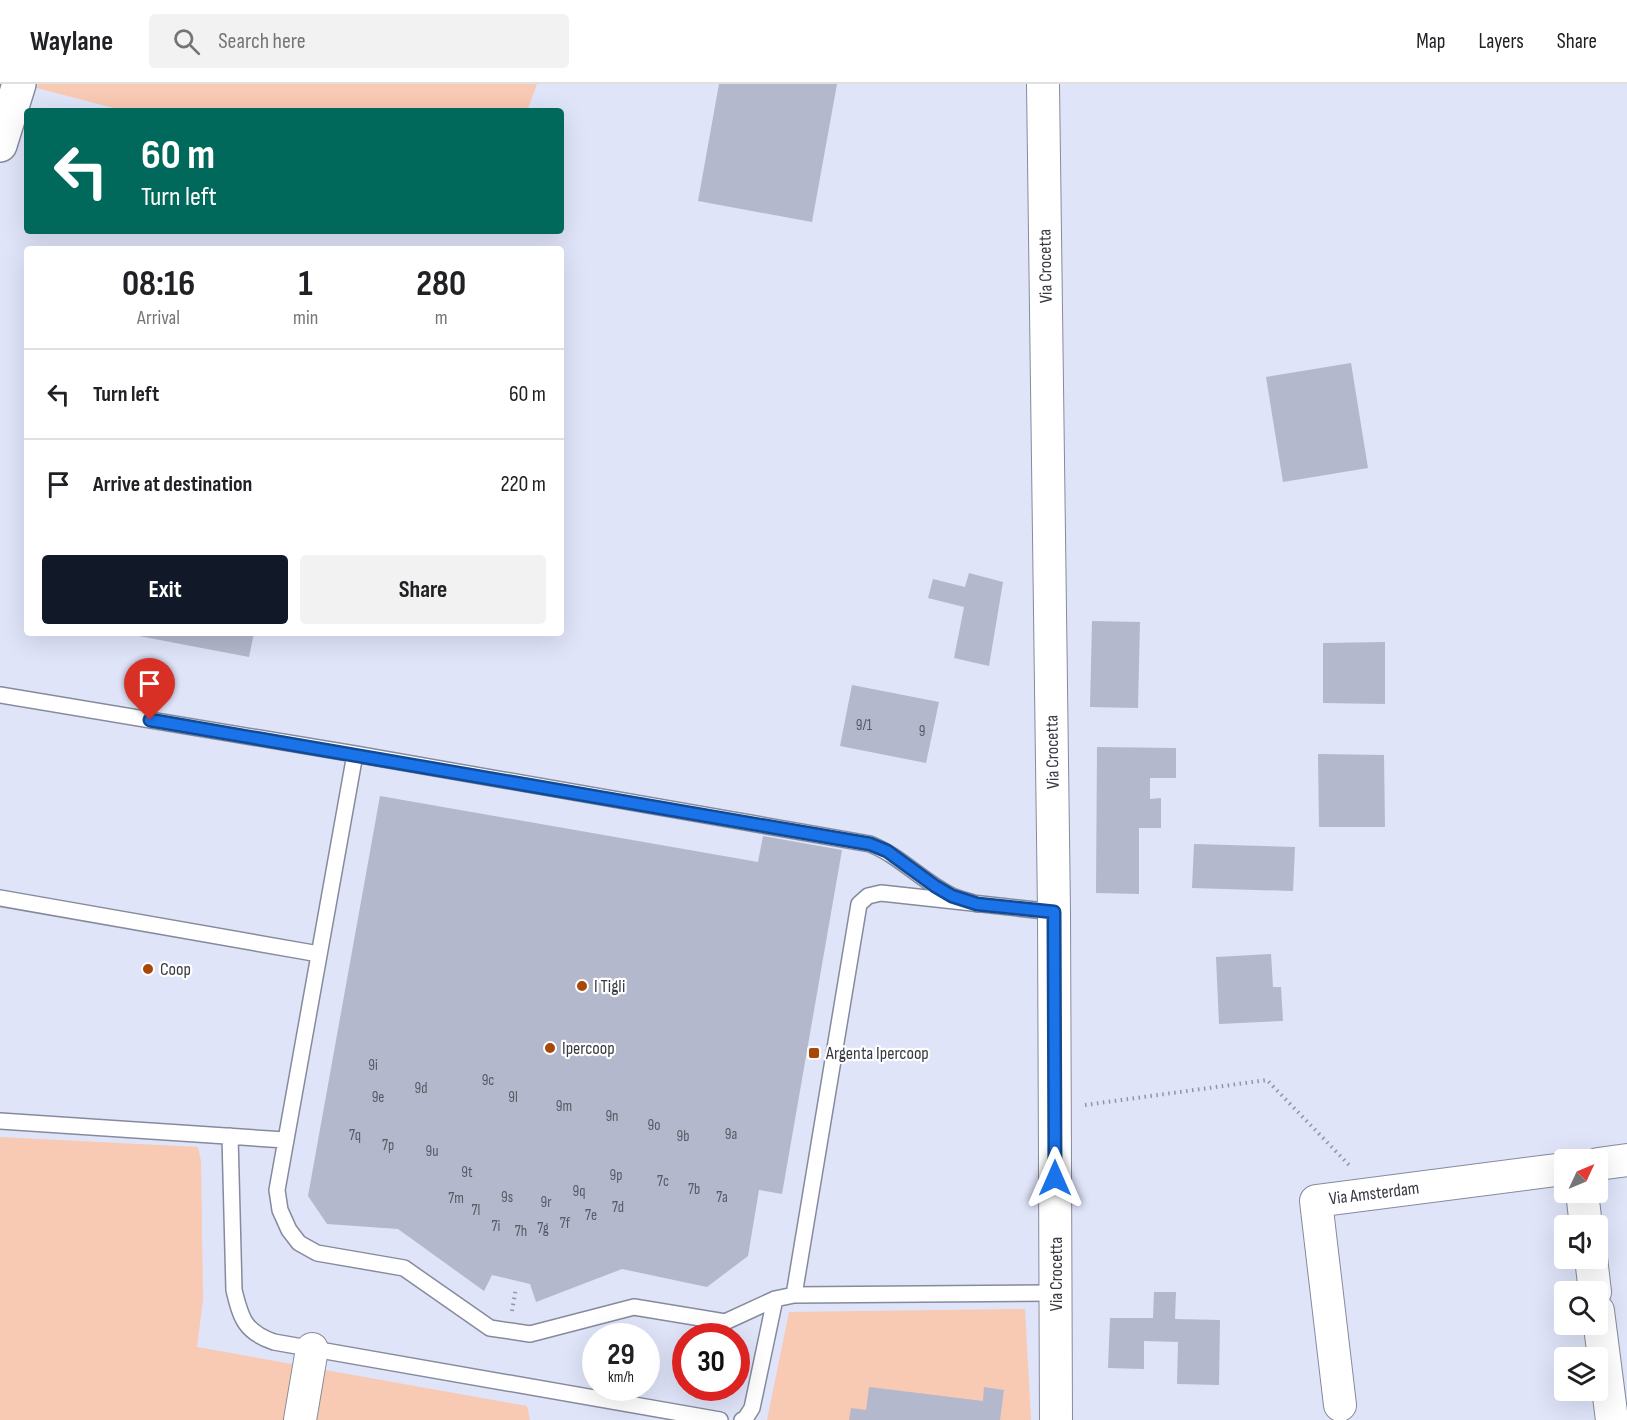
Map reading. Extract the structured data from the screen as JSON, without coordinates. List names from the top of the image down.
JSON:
{
  "streets": {
    "street": ["Via Crocetta", "Via Amsterdam"]
  },
  "places": {
    "other": ["Coop", "I Tigli", "Ipercoop"],
    "transit": ["Argenta Ipercoop"]
  },
  "house_numbers": [
    "9/1",
    "9",
    "9i",
    "9c",
    "9d",
    "9e",
    "9l",
    "9m",
    "9n",
    "9o",
    "9a",
    "7q",
    "9b",
    "7p",
    "9u",
    "9t",
    "9p",
    "7c",
    "7b",
    "9q",
    "9s",
    "7a",
    "7m",
    "9r",
    "7d",
    "7l",
    "7e",
    "7f",
    "7i",
    "7g",
    "7h"
  ],
  "north": "top right",
  "page": {
    "header": "Waylane",
    "search": "Search here",
    "nav": ["Map", "Layers", "Share"],
    "turn": ["60 m", "Turn left"],
    "eta": [
      "08:16",
      "Arrival",
      "1",
      "min",
      "280",
      "m"
    ],
    "list": [
      {
        "name": "Turn left",
        "value": "60 m"
      },
      {
        "name": "Arrive at destination",
        "value": "220 m"
      }
    ],
    "buttons": ["Exit", "Share"],
    "speed": "29 km/h",
    "limit": "30"
  }
}
